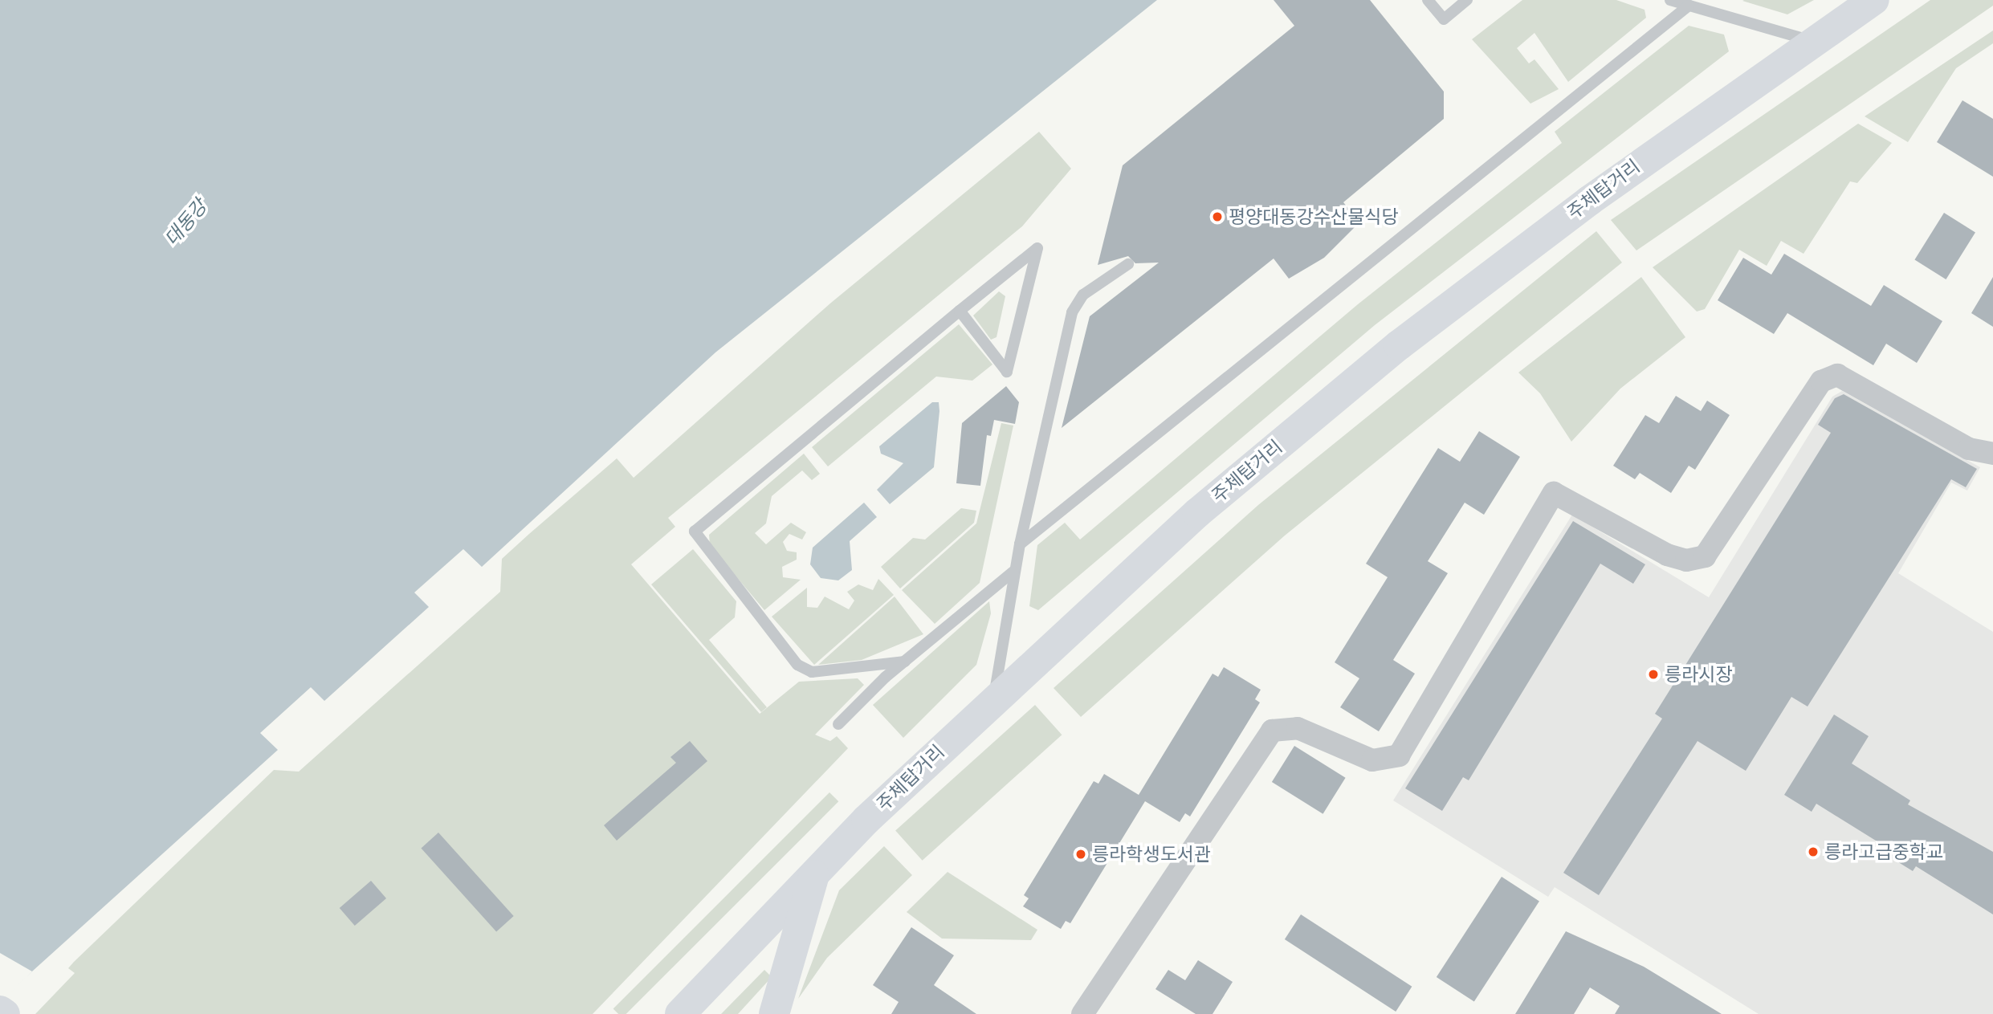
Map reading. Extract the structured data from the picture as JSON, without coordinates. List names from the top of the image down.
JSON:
{
  "streets": {
    "main road": ["주체탑거리"]
  },
  "water": ["대동강"],
  "places": [
    "평양대동강수산물식당",
    "릉라시장",
    "릉라고급중학교",
    "릉라학생도서관"
  ]
}
